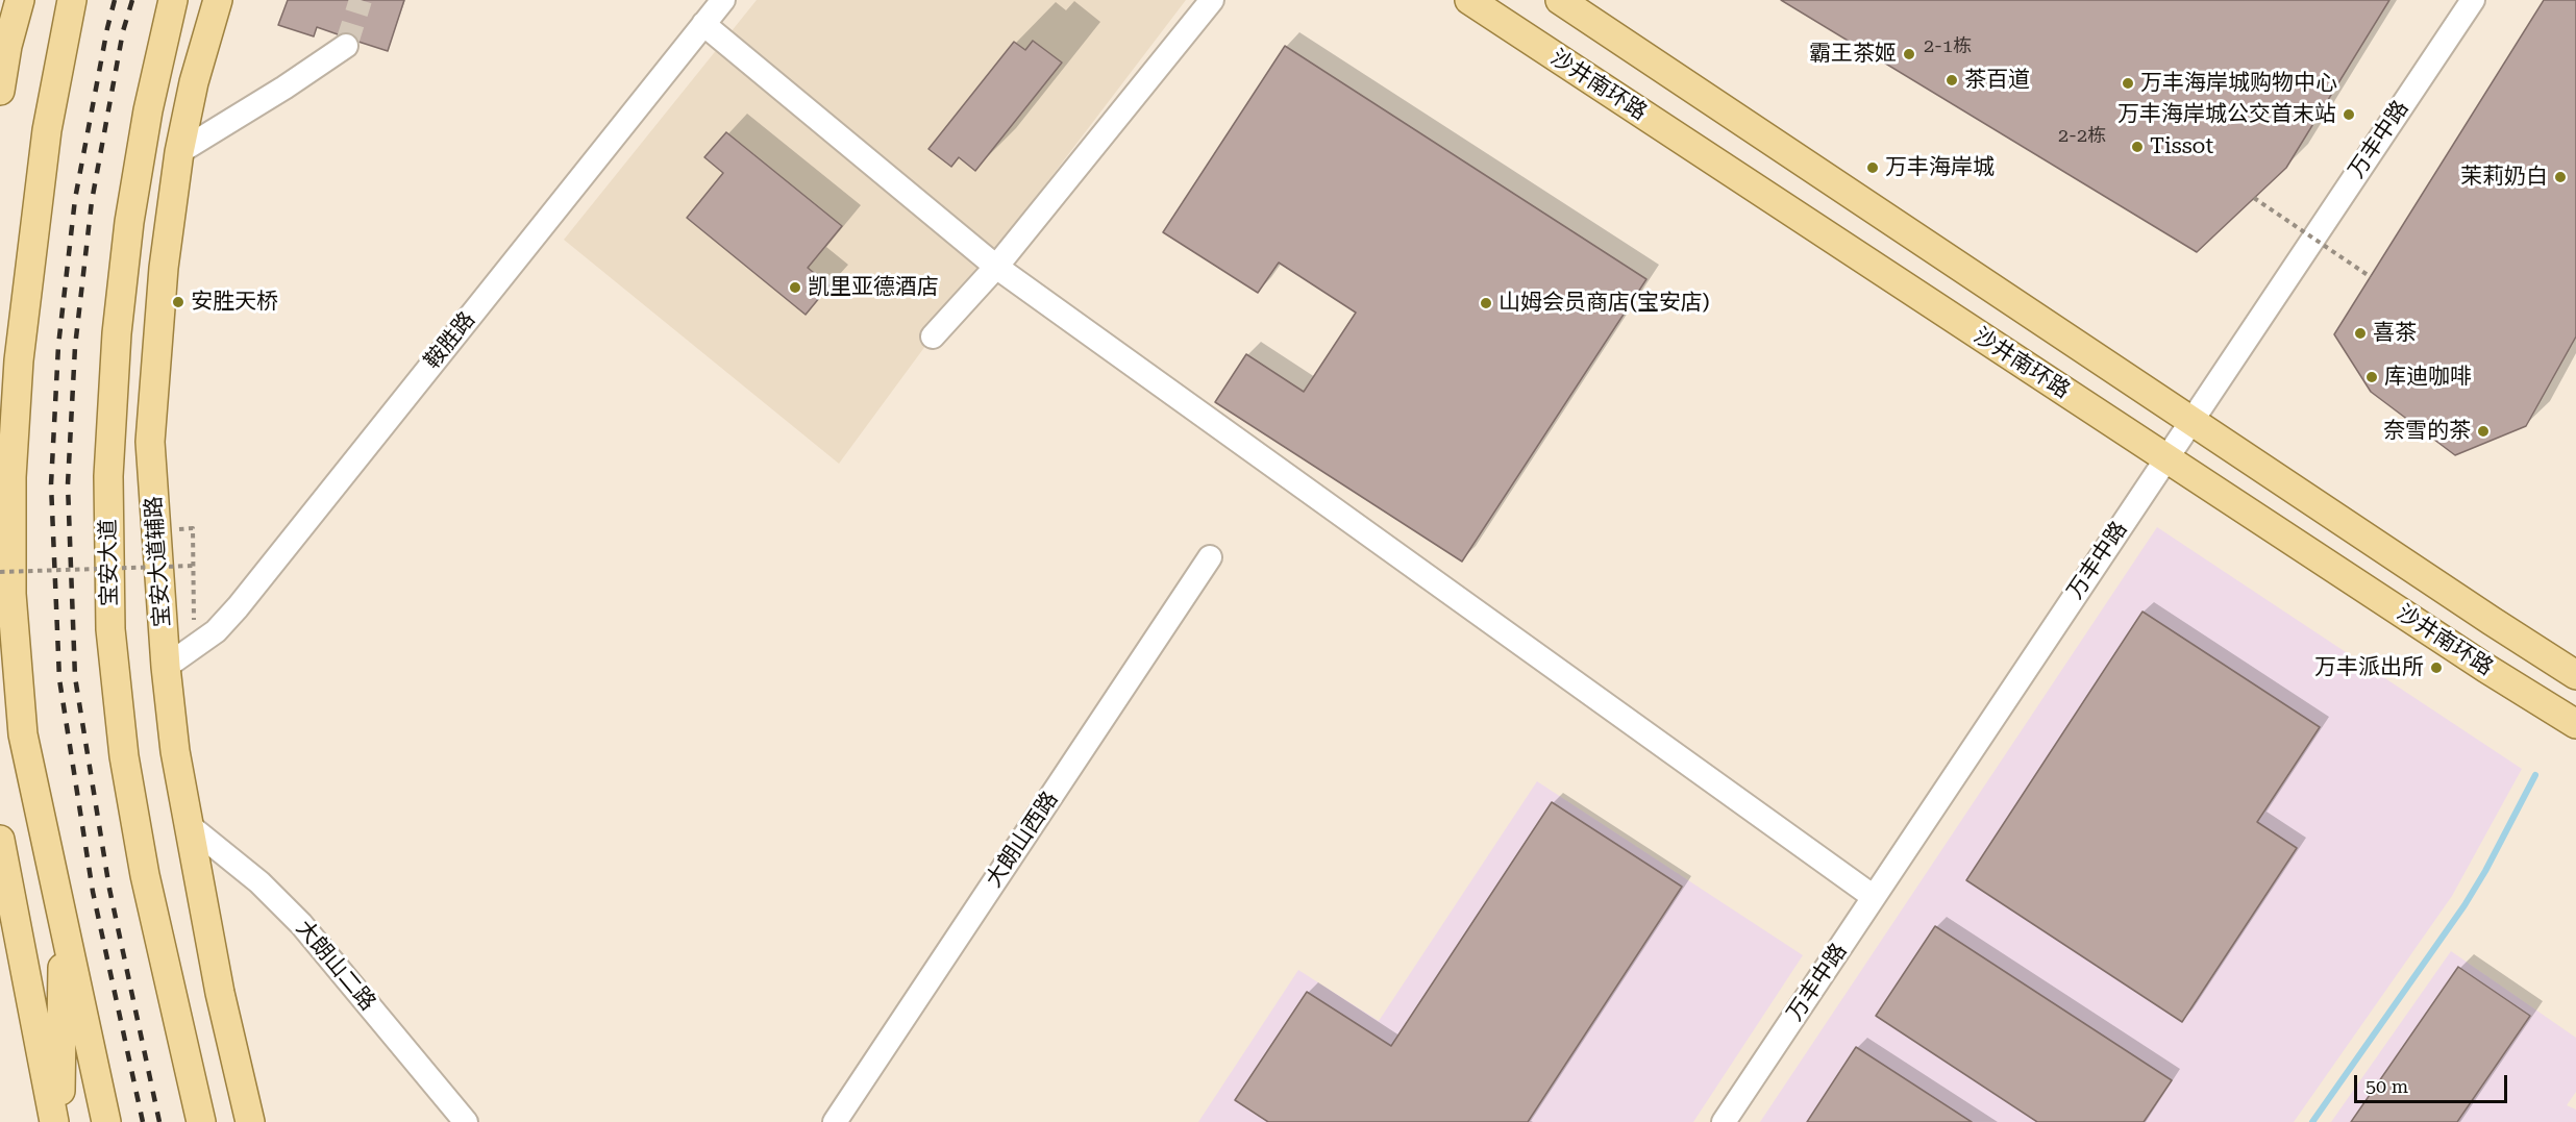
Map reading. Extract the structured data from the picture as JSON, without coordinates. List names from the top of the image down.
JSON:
{
  "streets": {
    "main road": ["沙井南环路", "宝安大道辅路", "宝安大道"],
    "street": [
      "万丰中路",
      "鞍胜路",
      "大朗山西路",
      "大朗山二路"
    ]
  },
  "crossings": [
    ["沙井南环路", "万丰中路"],
    ["鞍胜路", "宝安大道辅路"],
    ["宝安大道辅路", "大朗山二路"]
  ],
  "places": [
    "霸王茶姬",
    "茶百道",
    "万丰海岸城购物中心",
    "万丰海岸城公交首末站",
    "Tissot",
    "万丰海岸城",
    "茉莉奶白",
    "凯里亚德酒店",
    "安胜天桥",
    "山姆会员商店(宝安店)",
    "喜茶",
    "库迪咖啡",
    "奈雪的茶",
    "万丰派出所"
  ],
  "house_numbers": ["2-1栋", "2-2栋"],
  "scale_bar": "50 m"
}
